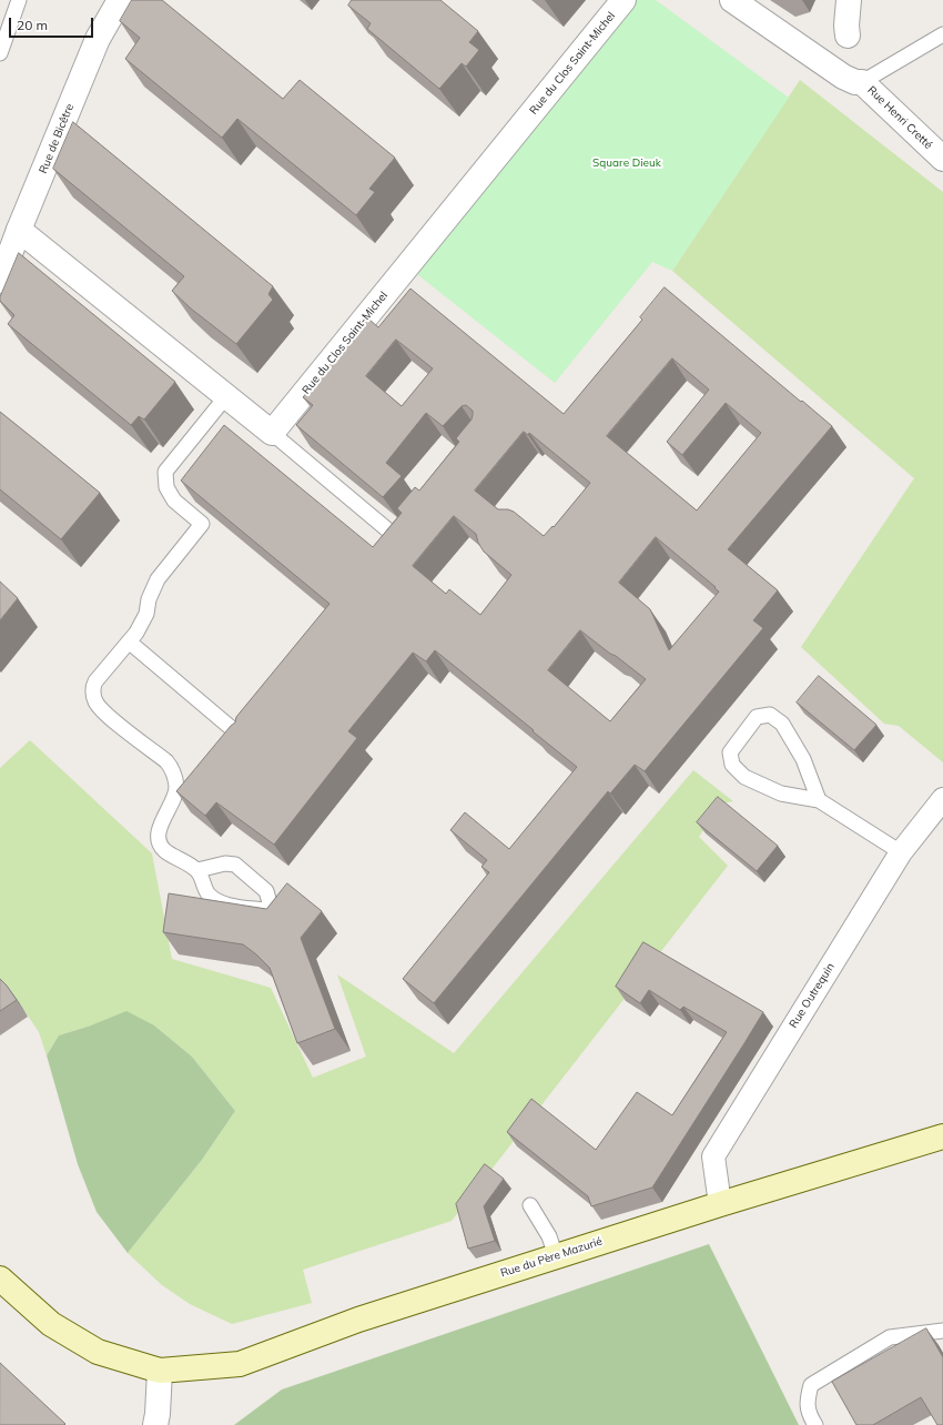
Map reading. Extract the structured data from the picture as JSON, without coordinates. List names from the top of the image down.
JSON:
{
  "streets": {
    "main road": ["Rue du Père Mazurié"],
    "street": [
      "Rue du Clos Saint-Michel",
      "Rue Henri Cretté",
      "Rue de Bicêtre",
      "Rue Outrequin"
    ]
  },
  "crossings": [
    ["Rue Outrequin", "Rue du Père Mazurié"]
  ],
  "parks": ["Square Dieuk"],
  "scale_bar": "20 m"
}
